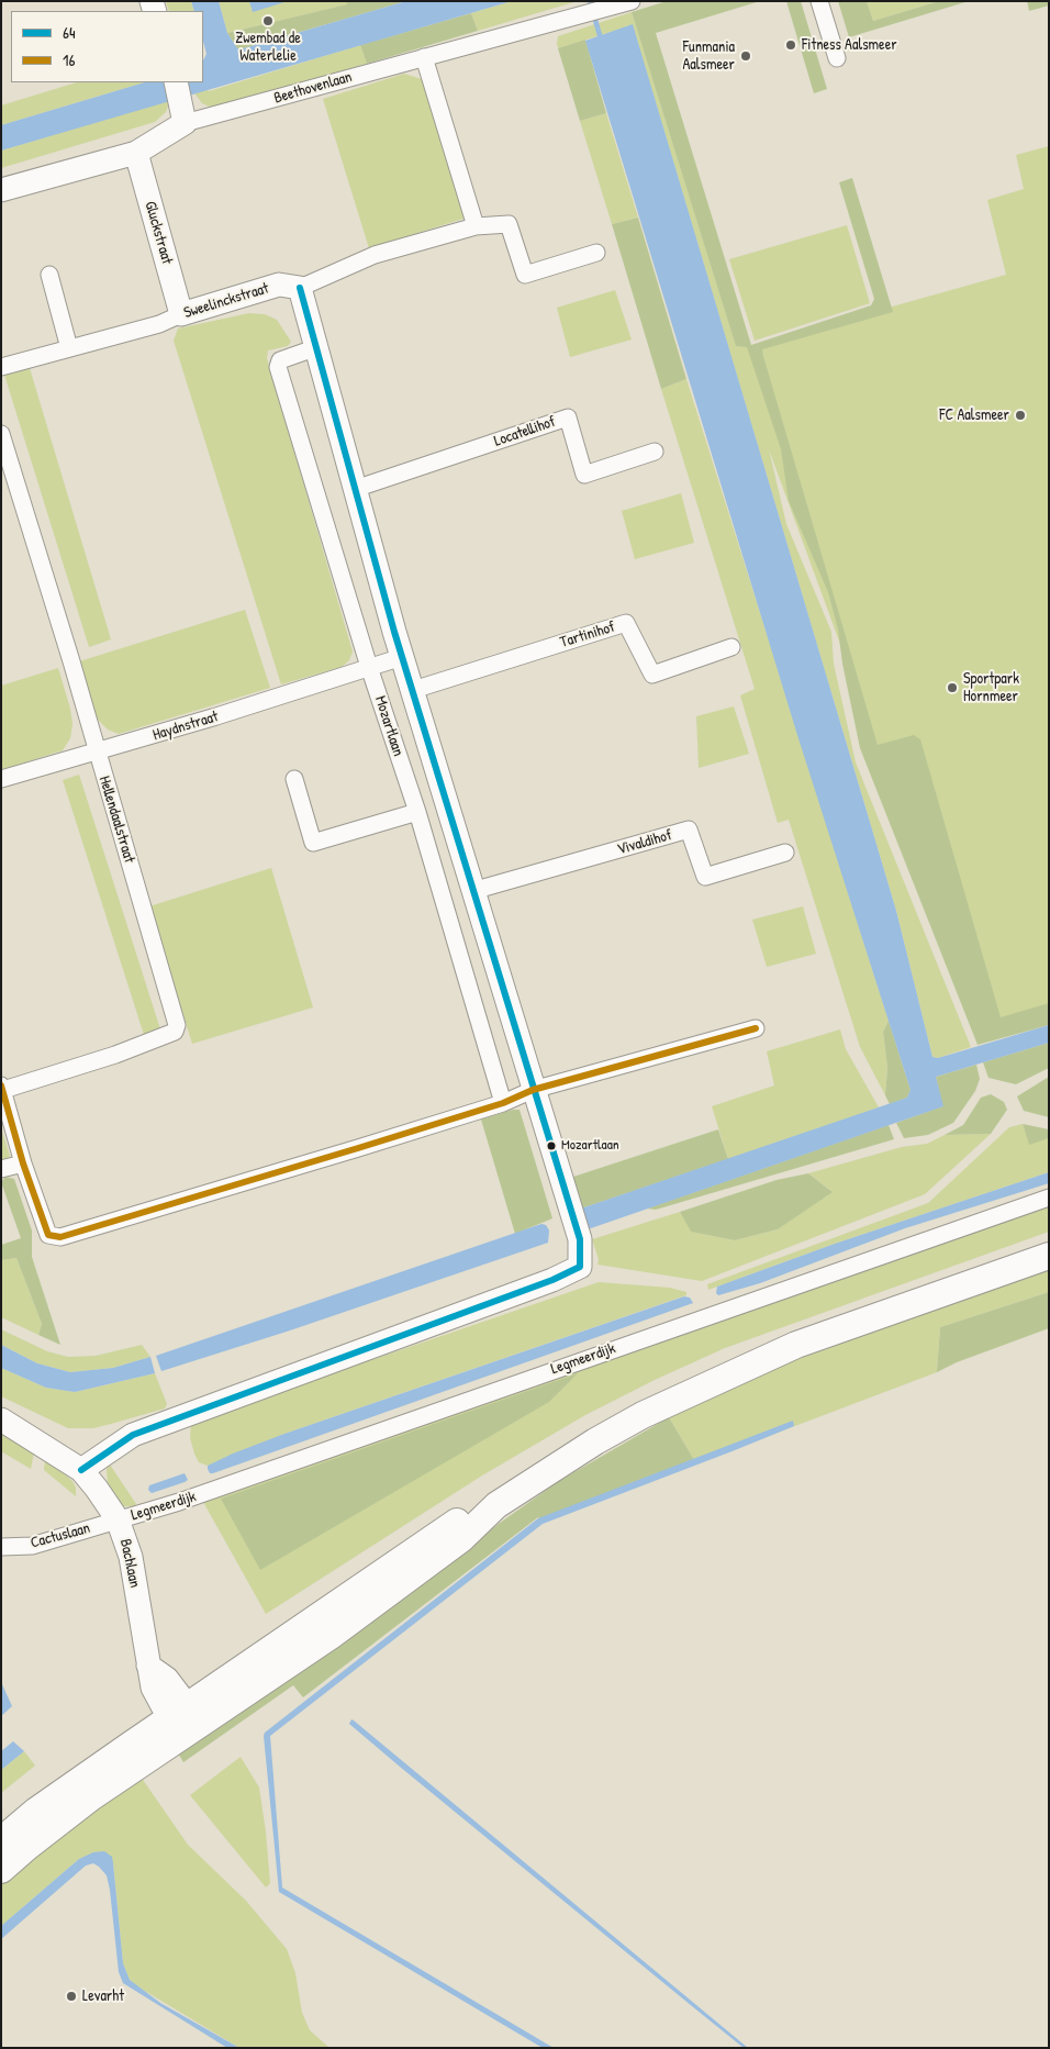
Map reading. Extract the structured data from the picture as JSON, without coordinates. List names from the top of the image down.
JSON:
{
  "streets": {
    "street": [
      "Beethovenlaan",
      "Gluckstraat",
      "Sweelinckstraat",
      "Locatellihof",
      "Tartinihof",
      "Haydnstraat",
      "Mozartlaan",
      "Hellendaalstraat",
      "Vivaldihof",
      "Legmeerdijk",
      "Cactuslaan",
      "Bachlaan"
    ]
  },
  "crossings": [
    ["Beethovenlaan", "Gluckstraat"],
    ["Gluckstraat", "Sweelinckstraat"],
    ["Haydnstraat", "Mozartlaan"],
    ["Haydnstraat", "Hellendaalstraat"],
    ["Legmeerdijk", "Cactuslaan"],
    ["Legmeerdijk", "Bachlaan"],
    ["Cactuslaan", "Bachlaan"]
  ],
  "places": [
    "Zwembad de Waterlelie",
    "Fitness Aalsmeer",
    "Funmania Aalsmeer",
    "FC Aalsmeer",
    "Sportpark Hornmeer",
    "Mozartlaan",
    "Levarht"
  ],
  "lines": ["transit line 64", "transit line 16"],
  "legend": ["64", "16"]
}
